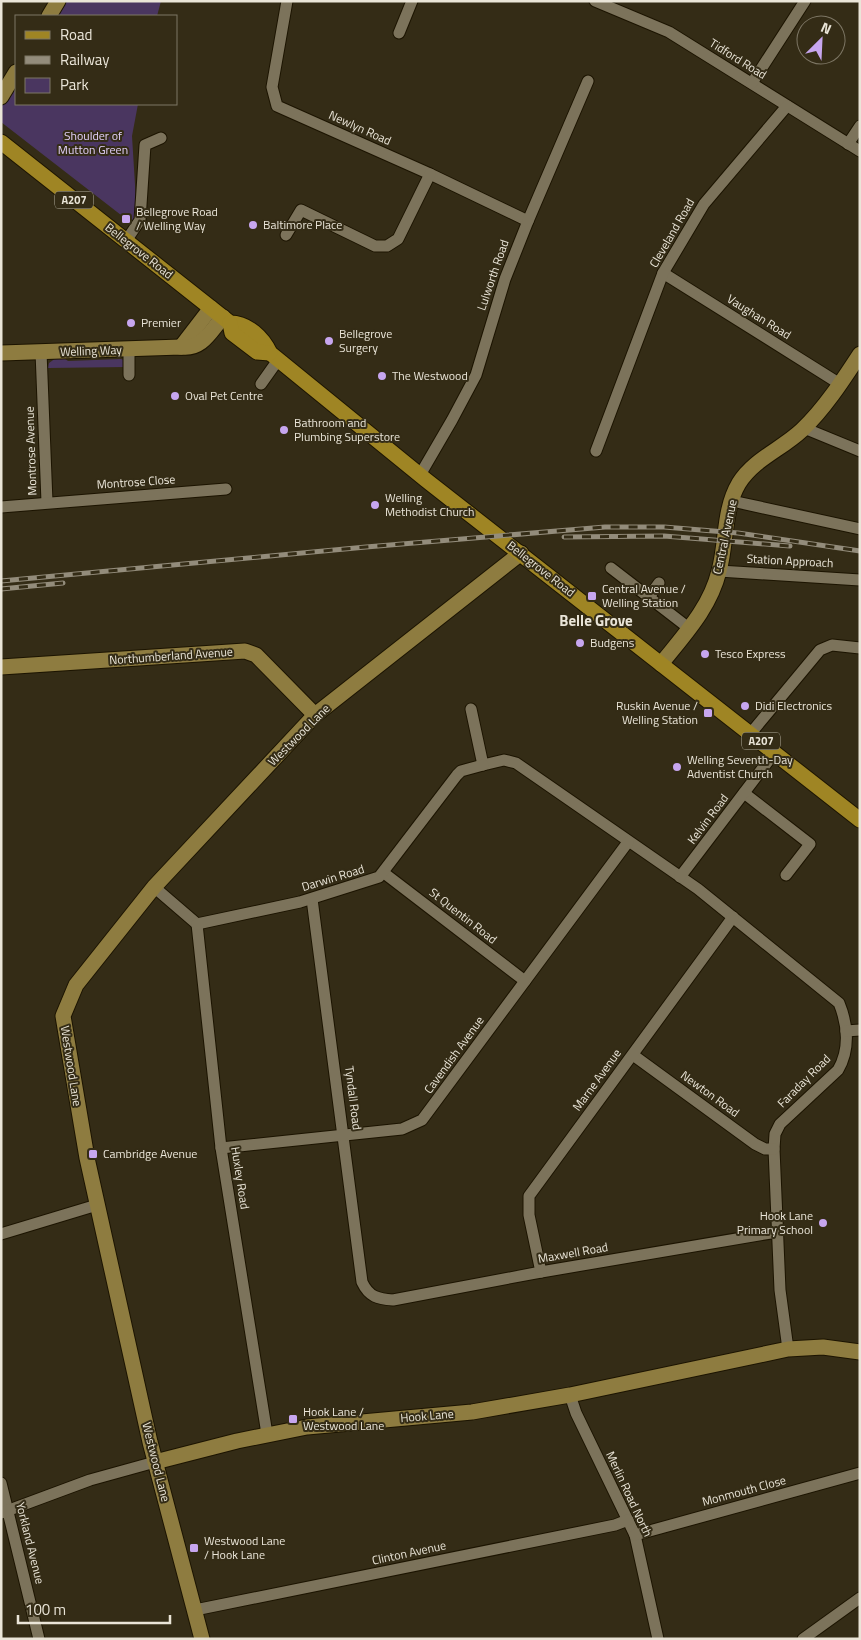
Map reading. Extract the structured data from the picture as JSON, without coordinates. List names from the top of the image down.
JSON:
{
  "streets": {
    "main road": ["A207", "Bellegrove Road"],
    "street": [
      "Tidford Road",
      "Newlyn Road",
      "Cleveland Road",
      "Lulworth Road",
      "Vaughan Road",
      "Welling Way",
      "Montrose Avenue",
      "Montrose Close",
      "Central Avenue",
      "Station Approach",
      "Northumberland Avenue",
      "Westwood Lane",
      "Kelvin Road",
      "Darwin Road",
      "St Quentin Road",
      "Cavendish Avenue",
      "Marne Avenue",
      "Faraday Road",
      "Newton Road",
      "Tyndall Road",
      "Huxley Road",
      "Maxwell Road",
      "Hook Lane",
      "Monmouth Close",
      "Merlin Road North",
      "Yorkland Avenue",
      "Clinton Avenue"
    ]
  },
  "crossings": [
    ["Tidford Road", "Cleveland Road"],
    ["Newlyn Road", "Lulworth Road"],
    ["Cleveland Road", "Vaughan Road"],
    ["Bellegrove Road", "Lulworth Road"],
    ["Bellegrove Road", "Welling Way"],
    ["Bellegrove Road", "Central Avenue"],
    ["Bellegrove Road", "Westwood Lane"],
    ["Bellegrove Road", "Kelvin Road"],
    ["Vaughan Road", "Central Avenue"],
    ["Welling Way", "Montrose Avenue"],
    ["Montrose Avenue", "Montrose Close"],
    ["Central Avenue", "Station Approach"],
    ["Northumberland Avenue", "Westwood Lane"],
    ["Westwood Lane", "Hook Lane"],
    ["Westwood Lane", "Clinton Avenue"],
    ["Kelvin Road", "Darwin Road"],
    ["Kelvin Road", "Faraday Road"],
    ["Darwin Road", "St Quentin Road"],
    ["Darwin Road", "Cavendish Avenue"],
    ["Darwin Road", "Faraday Road"],
    ["Darwin Road", "Tyndall Road"],
    ["Darwin Road", "Huxley Road"],
    ["St Quentin Road", "Cavendish Avenue"],
    ["Cavendish Avenue", "Tyndall Road"],
    ["Cavendish Avenue", "Huxley Road"],
    ["Marne Avenue", "Faraday Road"],
    ["Marne Avenue", "Newton Road"],
    ["Marne Avenue", "Maxwell Road"],
    ["Faraday Road", "Newton Road"],
    ["Faraday Road", "Maxwell Road"],
    ["Faraday Road", "Hook Lane"],
    ["Tyndall Road", "Maxwell Road"],
    ["Huxley Road", "Hook Lane"],
    ["Hook Lane", "Merlin Road North"],
    ["Hook Lane", "Yorkland Avenue"],
    ["Monmouth Close", "Merlin Road North"],
    ["Merlin Road North", "Clinton Avenue"]
  ],
  "districts": ["Belle Grove"],
  "parks": ["Shoulder of Mutton Green"],
  "places": {
    "transit": [
      "Bellegrove Road / Welling Way",
      "Central Avenue / Welling Station",
      "Ruskin Avenue / Welling Station",
      "Cambridge Avenue",
      "Hook Lane / Westwood Lane",
      "Westwood Lane / Hook Lane"
    ],
    "other": [
      "Baltimore Place",
      "Premier",
      "Bellegrove Surgery",
      "The Westwood",
      "Oval Pet Centre",
      "Bathroom and Plumbing Superstore",
      "Welling Methodist Church",
      "Budgens",
      "Tesco Express",
      "Didi Electronics",
      "Welling Seventh-Day Adventist Church",
      "Hook Lane Primary School"
    ]
  },
  "legend": ["Road", "Railway", "Park"],
  "scale_bar": "100 m",
  "north": "top right"
}
